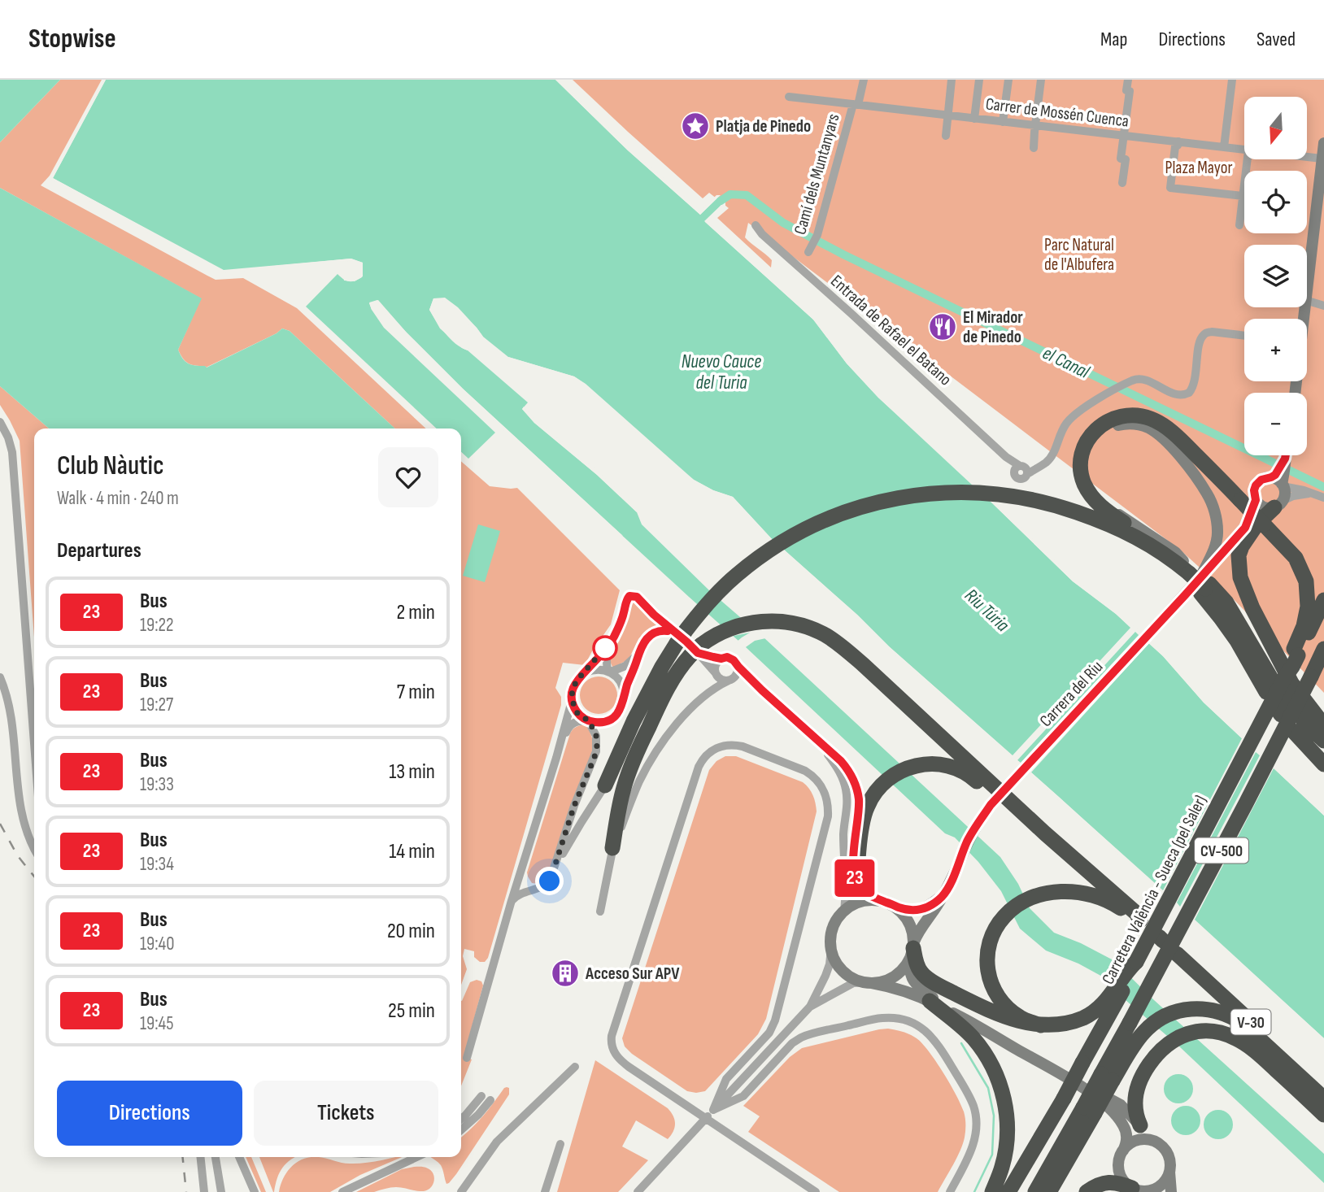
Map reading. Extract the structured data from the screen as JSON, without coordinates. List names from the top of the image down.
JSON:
{
  "streets": {
    "highway": ["CV-500", "Carretera València - Sueca (pel Saler)", "V-30"],
    "street": [
      "Carrer de Mossén Cuenca",
      "Camí dels Muntanyars",
      "Entrada de Rafael el Batano",
      "Carrera del Riu"
    ]
  },
  "crossings": [
    ["Carrer de Mossén Cuenca", "Camí dels Muntanyars"]
  ],
  "water": ["Nuevo Cauce del Turia", "el Canal", "Riu Túria"],
  "parks": ["Plaza Mayor", "Parc Natural de l'Albufera"],
  "places": {
    "place": ["Platja de Pinedo"],
    "restaurant": ["El Mirador de Pinedo"],
    "building": ["Acceso Sur APV"]
  },
  "lines": ["bus line 23"],
  "north": "bottom",
  "page": {
    "header": "Stopwise",
    "nav": ["Map", "Directions", "Saved"],
    "on_map": "23",
    "map_buttons": ["+", "−"],
    "heading": [
      ["Club Nàutic", "Walk · 4 min · 240 m"],
      "Departures"
    ],
    "list": [
      {
        "mark": "23",
        "name": "Bus",
        "note": "19:22",
        "value": "2 min"
      },
      {
        "mark": "23",
        "name": "Bus",
        "note": "19:27",
        "value": "7 min"
      },
      {
        "mark": "23",
        "name": "Bus",
        "note": "19:33",
        "value": "13 min"
      },
      {
        "mark": "23",
        "name": "Bus",
        "note": "19:34",
        "value": "14 min"
      },
      {
        "mark": "23",
        "name": "Bus",
        "note": "19:40",
        "value": "20 min"
      },
      {
        "mark": "23",
        "name": "Bus",
        "note": "19:45",
        "value": "25 min"
      }
    ],
    "buttons": ["Directions", "Tickets"]
  }
}
